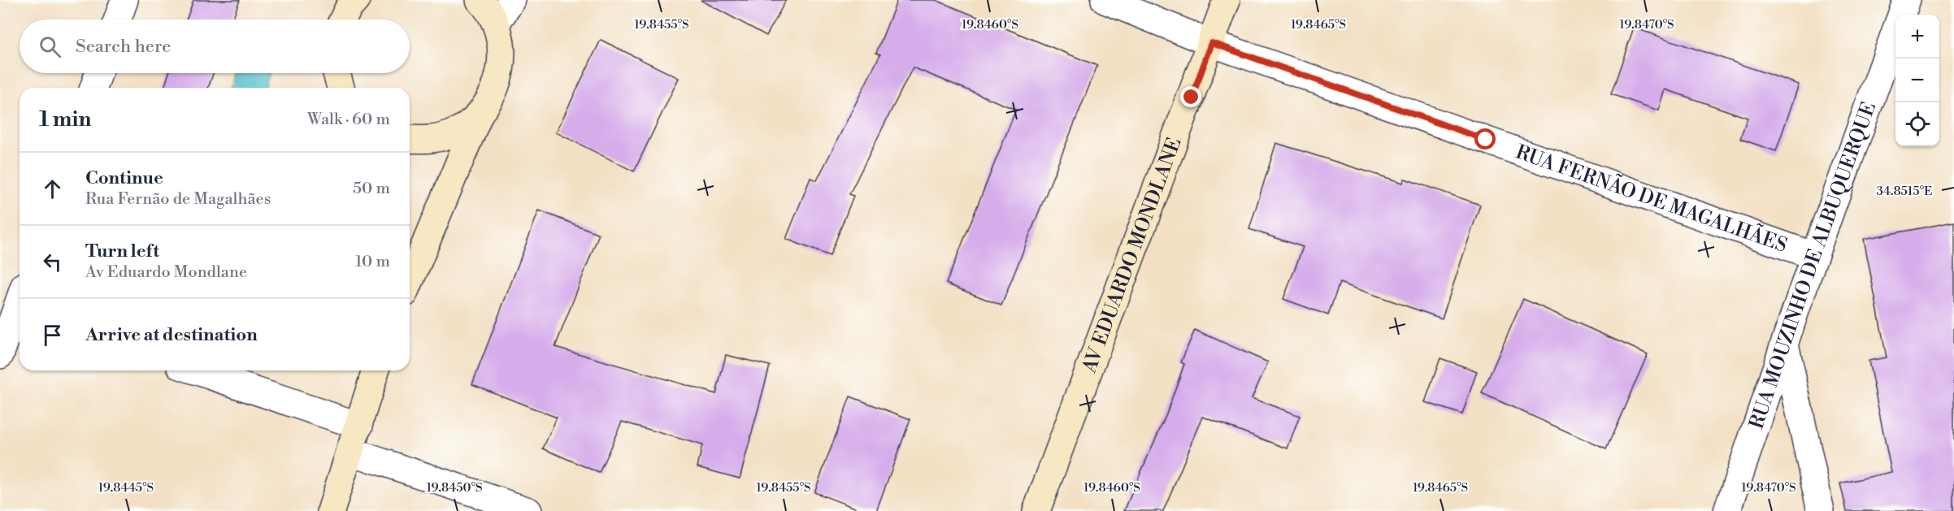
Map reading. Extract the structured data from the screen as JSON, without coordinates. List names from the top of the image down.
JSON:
{
  "streets": {
    "street": ["RUA FERNÃO DE MAGALHÃES", "AV EDUARDO MONDLANE", "RUA MOUZINHO DE ALBUQUERQUE"]
  },
  "crossings": [
    ["RUA FERNÃO DE MAGALHÃES", "AV EDUARDO MONDLANE"],
    ["RUA FERNÃO DE MAGALHÃES", "RUA MOUZINHO DE ALBUQUERQUE"]
  ],
  "page": {
    "map_buttons": ["+", "−"],
    "search": "Search here",
    "heading": ["1 min", "Walk · 60 m"],
    "list": [
      ["Continue", "Rua Fernão de Magalhães", "50 m"],
      ["Turn left", "Av Eduardo Mondlane", "10 m"],
      "Arrive at destination"
    ]
  },
  "coordinates": [
    "19.8460°S",
    "19.8465°S",
    "19.8470°S",
    "19.8455°S",
    "34.8515°E",
    "19.8445°S",
    "19.8450°S"
  ]
}
